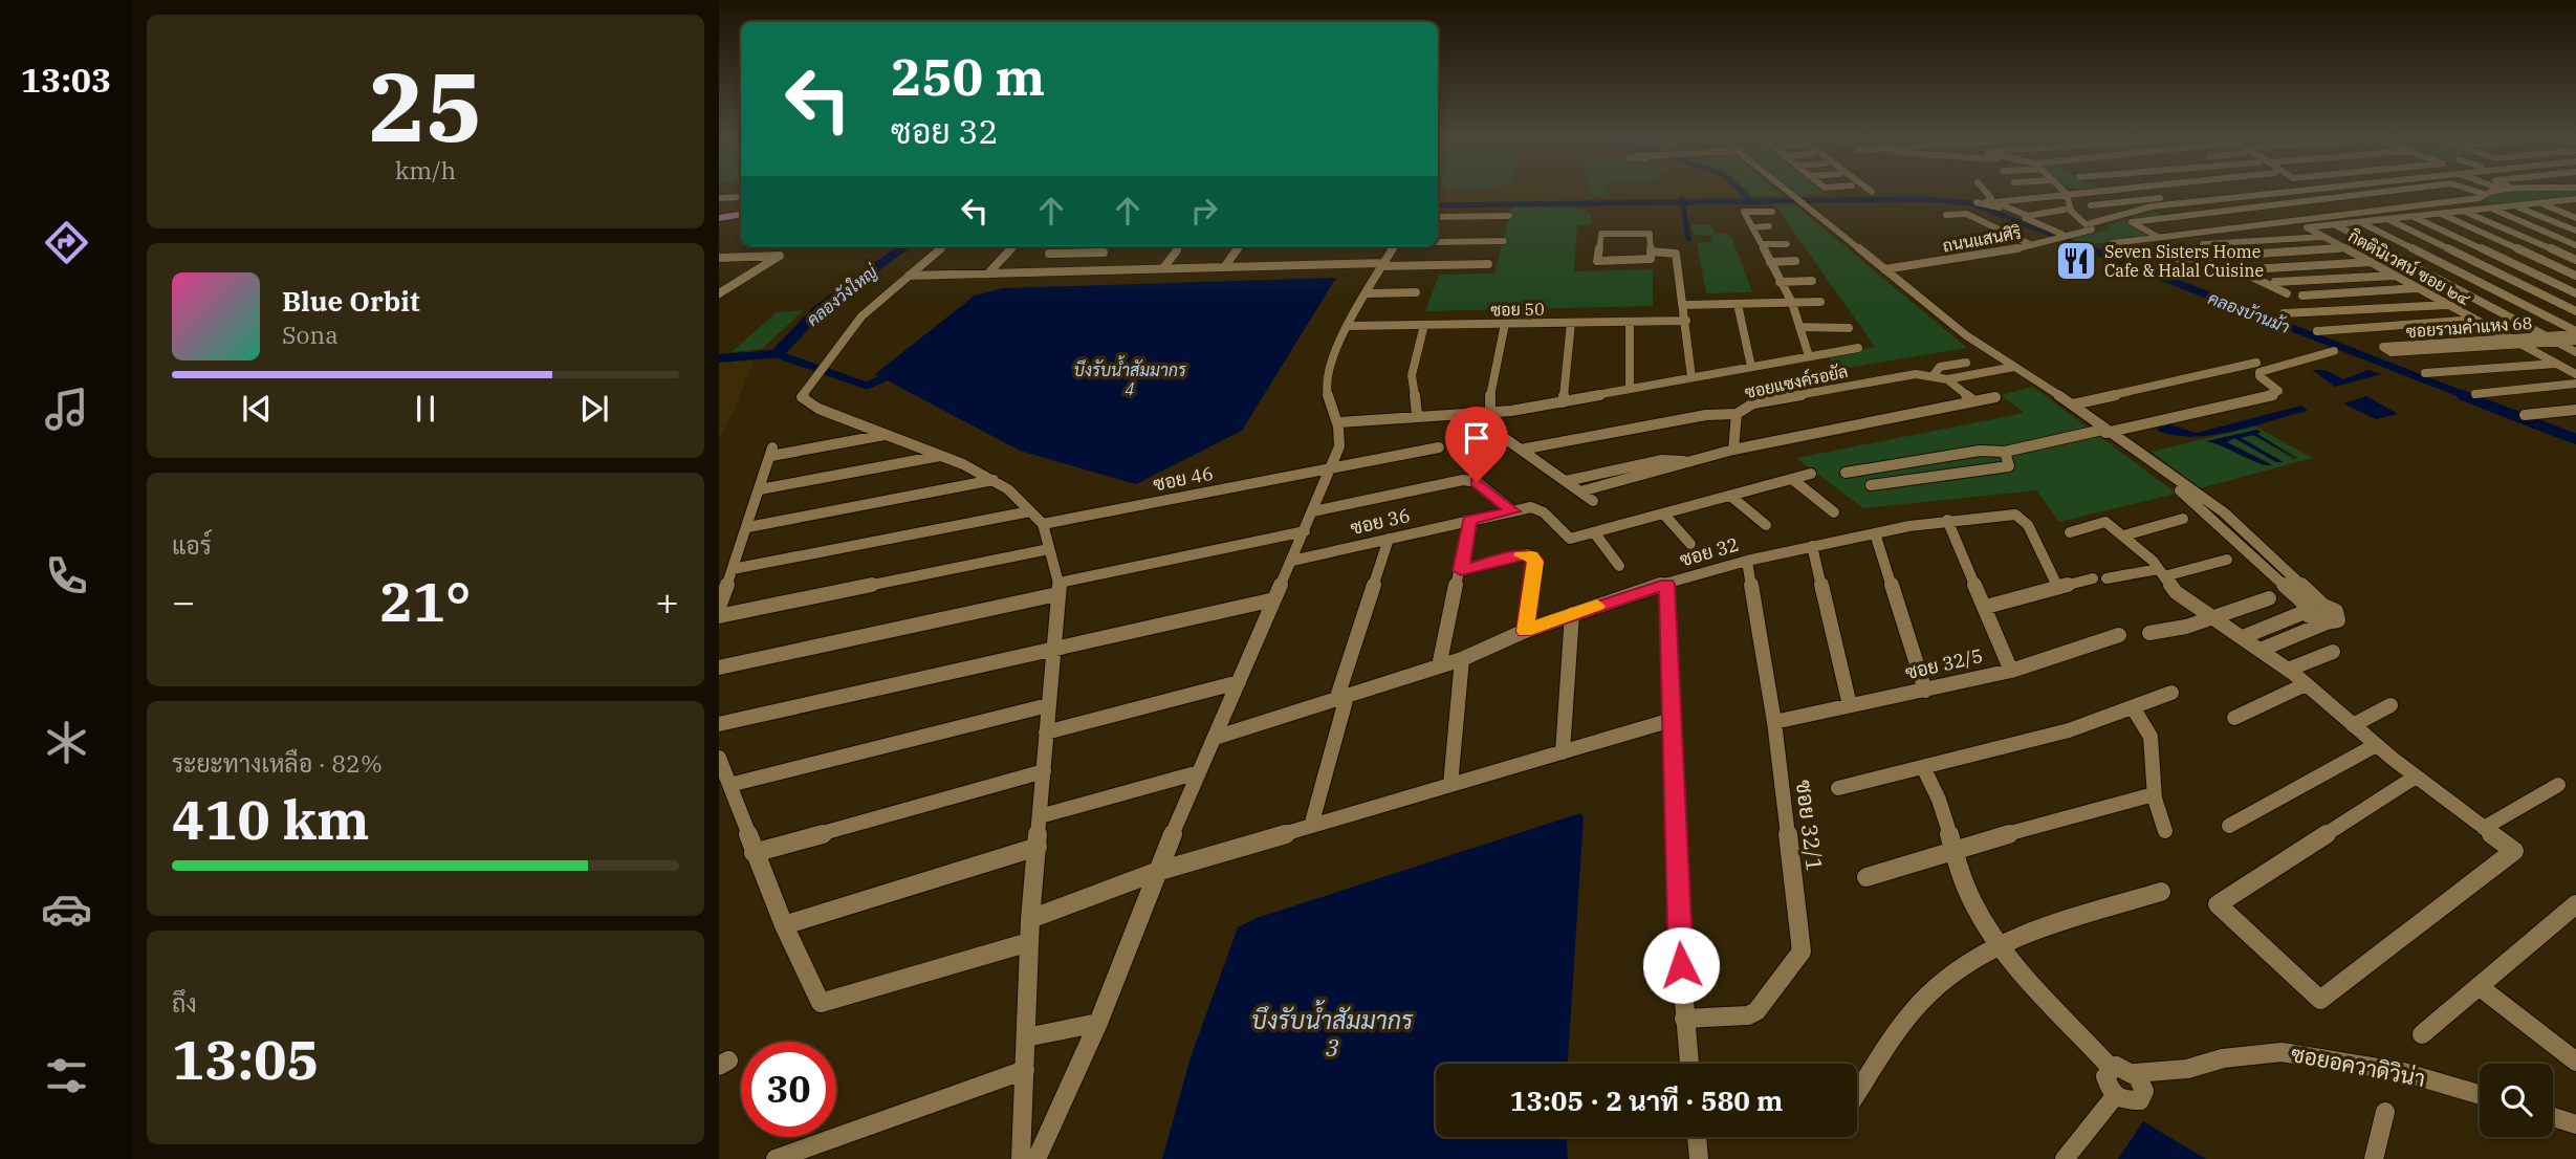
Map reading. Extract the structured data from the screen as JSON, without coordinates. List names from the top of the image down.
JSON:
{
  "streets": {
    "street": [
      "ถนนแสนศิริ",
      "กิตตินิเวศน์ ซอย ๒๔",
      "ซอย 50",
      "ซอยรามคำแหง 68",
      "ซอยแซงค์รอยัล",
      "ซอย 46",
      "ซอย 36",
      "ซอย 32",
      "ซอย 32/5",
      "ซอย 32/1",
      "ซอยอควาดิวิน่า"
    ]
  },
  "crossings": [
    ["กิตตินิเวศน์ ซอย ๒๔", "ซอยรามคำแหง 68"],
    ["ซอย 32", "ซอย 32/1"],
    ["ซอย 32/5", "ซอย 32/1"]
  ],
  "water": [
    "คลองวังใหญ่",
    "คลองบ้านม้า",
    "บึงรับน้ำสัมมากร 4",
    "บึงรับน้ำสัมมากร 3"
  ],
  "places": {
    "restaurant": ["Seven Sisters Home Cafe & Halal Cuisine"]
  },
  "page": {
    "tabs": "13:03",
    "tile": [
      ["25", "km/h"],
      "แอร์",
      ["ระยะทางเหลือ · 82%", "410 km"],
      ["ถึง", "13:05"]
    ],
    "turn": ["250 m", "ซอย 32"],
    "song": ["Blue Orbit", "Sona"],
    "heat": ["−", "21°", "+"],
    "limit": "30",
    "trip": "13:05 · 2 นาที · 580 m"
  }
}
